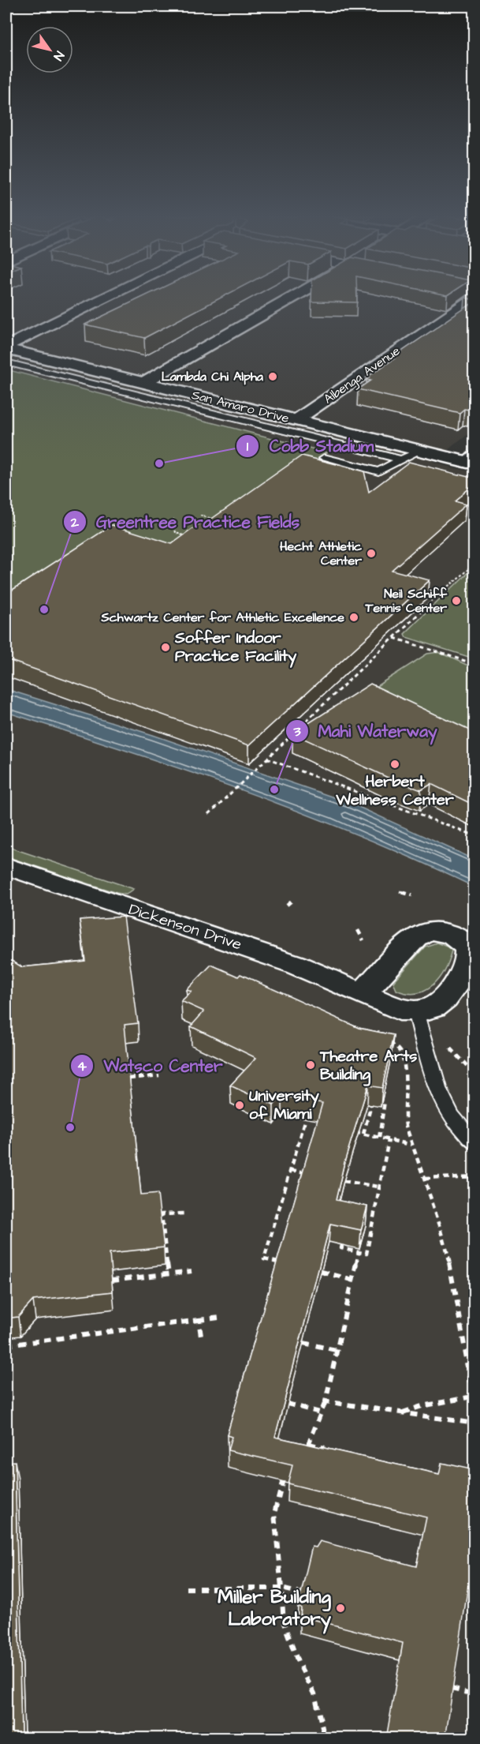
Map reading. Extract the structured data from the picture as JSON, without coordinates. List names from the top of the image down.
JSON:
{
  "streets": {
    "street": ["Albenga Avenue", "San Amaro Drive", "Dickenson Drive"]
  },
  "crossings": [
    ["Albenga Avenue", "San Amaro Drive"]
  ],
  "places": [
    "Lambda Chi Alpha",
    "Cobb Stadium",
    "Hecht Athletic Center",
    "Neil Schiff Tennis Center",
    "Greentree Practice Fields",
    "Schwartz Center for Athletic Excellence",
    "Soffer Indoor Practice Facility",
    "Herbert Wellness Center",
    "Mahi Waterway",
    "Theatre Arts Building",
    "University of Miami",
    "Watsco Center",
    "Miller Building Laboratory"
  ],
  "north": "bottom right"
}
